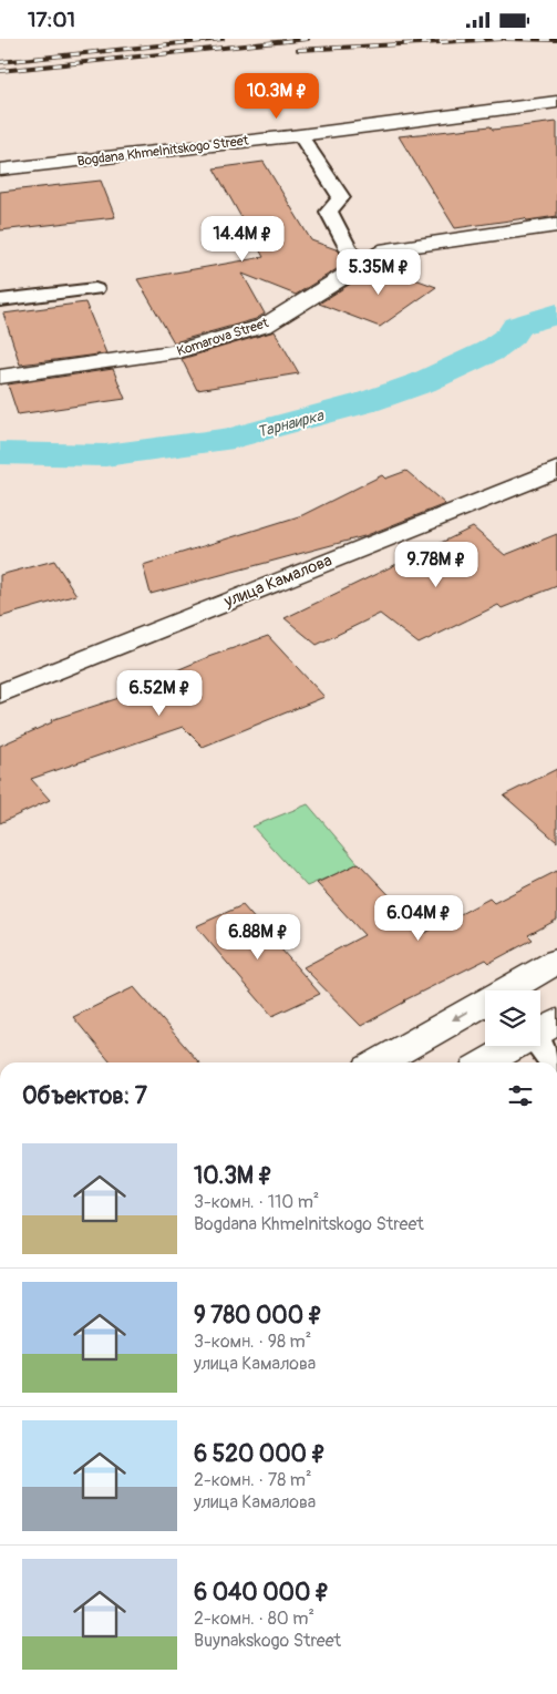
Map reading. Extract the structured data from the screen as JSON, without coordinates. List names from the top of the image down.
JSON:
{
  "streets": {
    "street": ["Bogdana Khmelnitskogo Street", "Komarova Street", "улица Камалова"]
  },
  "water": ["Тарнаирка"],
  "page": {
    "status": "17:01",
    "price": [
      "10.3M ₽",
      "14.4M ₽",
      "5.35M ₽",
      "9.78M ₽",
      "6.52M ₽",
      "6.04M ₽",
      "6.88M ₽"
    ],
    "heading": "Объектов: 7",
    "list": [
      {
        "name": "10.3M ₽",
        "note": "3-комн. · 110 m² · Bogdana Khmelnitskogo Street"
      },
      {
        "name": "9 780 000 ₽",
        "note": "3-комн. · 98 m² · улица Камалова"
      },
      {
        "name": "6 520 000 ₽",
        "note": "2-комн. · 78 m² · улица Камалова"
      },
      {
        "name": "6 040 000 ₽",
        "note": "2-комн. · 80 m² · Buynakskogo Street"
      }
    ]
  }
}
